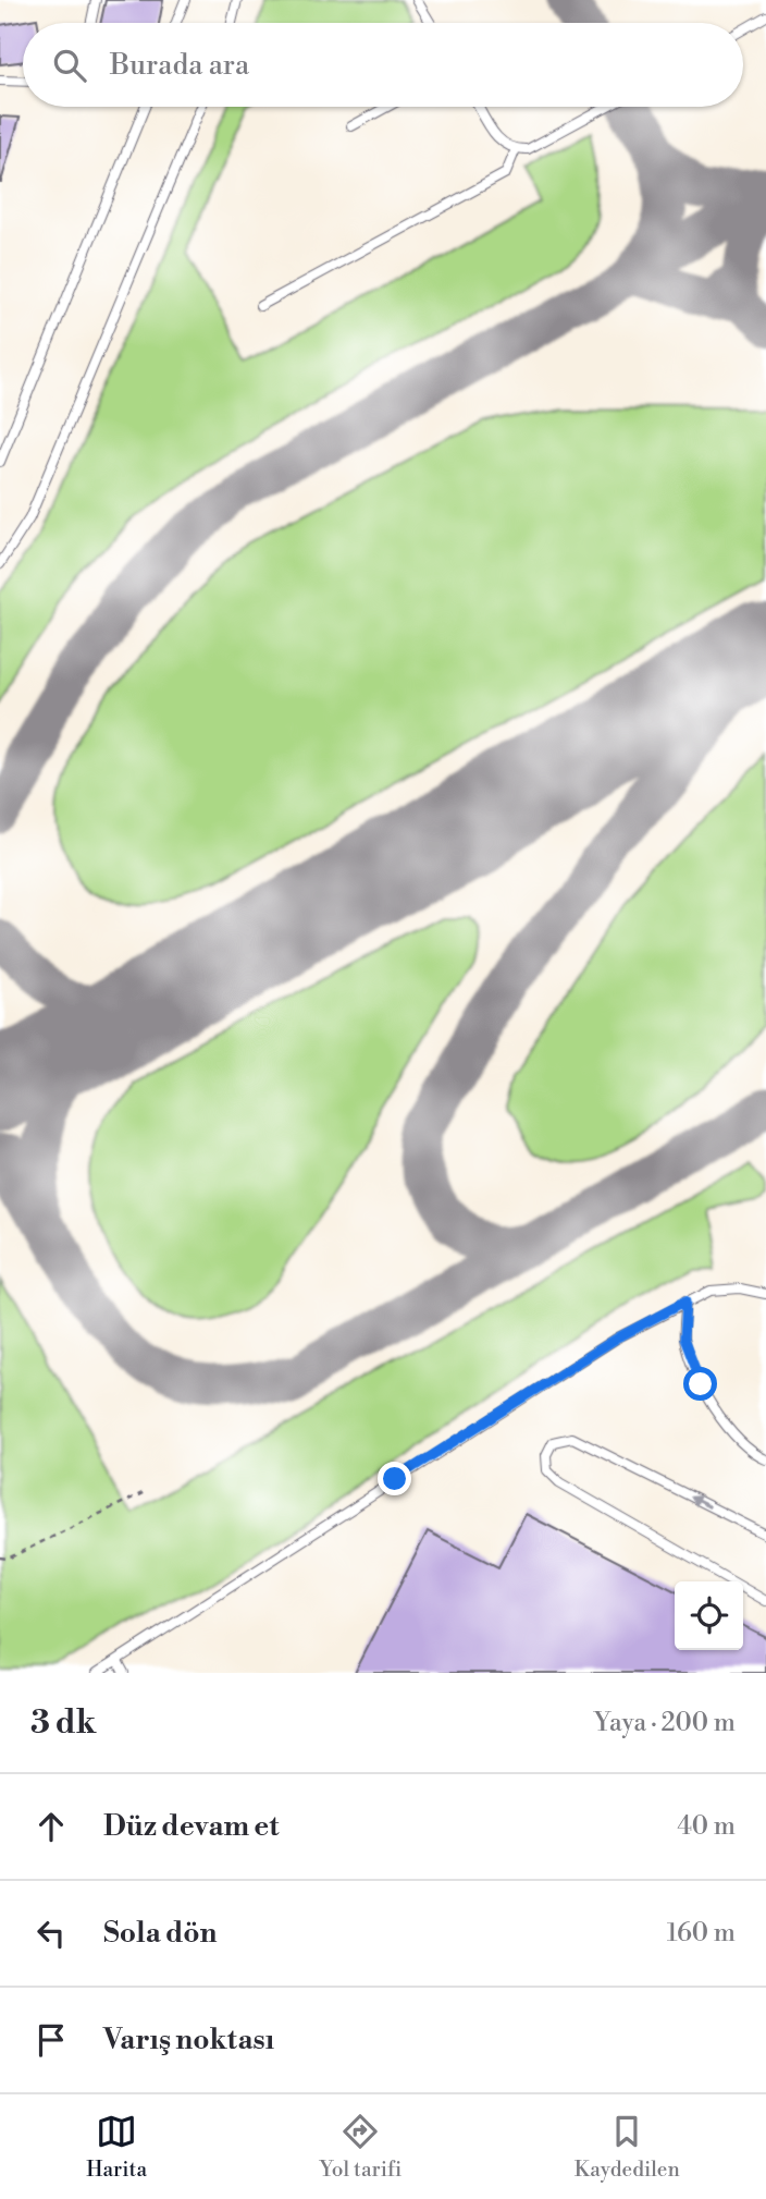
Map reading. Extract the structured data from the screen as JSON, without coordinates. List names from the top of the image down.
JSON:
{
  "page": {
    "search": "Burada ara",
    "heading": ["3 dk", "Yaya · 200 m"],
    "list": [
      ["Düz devam et", "40 m"],
      ["Sola dön", "160 m"],
      "Varış noktası"
    ],
    "nav": ["Harita", "Yol tarifi", "Kaydedilen"]
  }
}
